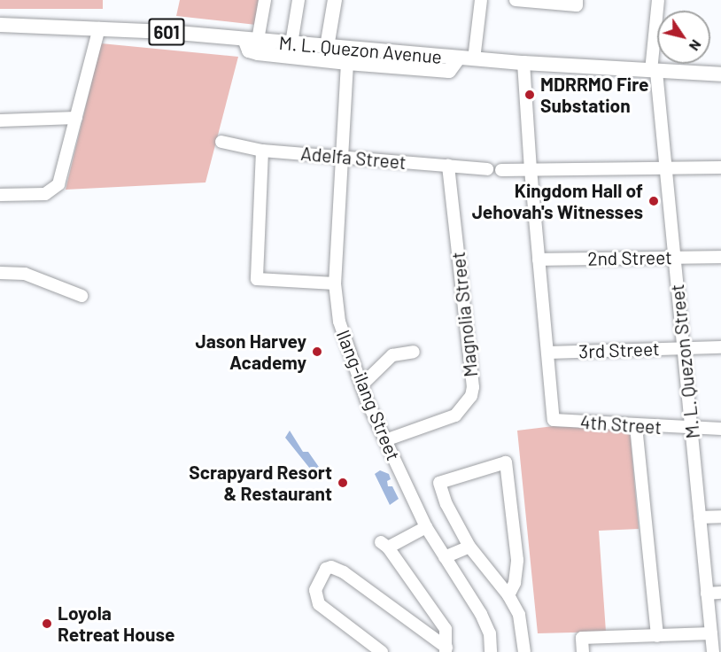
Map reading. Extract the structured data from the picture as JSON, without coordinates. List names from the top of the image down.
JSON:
{
  "streets": {
    "main road": ["601", "M. L. Quezon Avenue"],
    "street": [
      "Adelfa Street",
      "2nd Street",
      "Magnolia Street",
      "3rd Street",
      "M. L. Quezon Street",
      "Ilang-ilang Street",
      "4th Street"
    ]
  },
  "crossings": [
    ["M. L. Quezon Avenue", "M. L. Quezon Street"],
    ["Adelfa Street", "Magnolia Street"],
    ["Adelfa Street", "Ilang-ilang Street"],
    ["2nd Street", "M. L. Quezon Street"],
    ["Magnolia Street", "Ilang-ilang Street"],
    ["3rd Street", "M. L. Quezon Street"],
    ["3rd Street", "4th Street"],
    ["M. L. Quezon Street", "4th Street"]
  ],
  "places": [
    "MDRRMO Fire Substation",
    "Kingdom Hall of Jehovah's Witnesses",
    "Jason Harvey Academy",
    "Scrapyard Resort & Restaurant",
    "Loyola Retreat House"
  ],
  "north": "bottom right"
}
